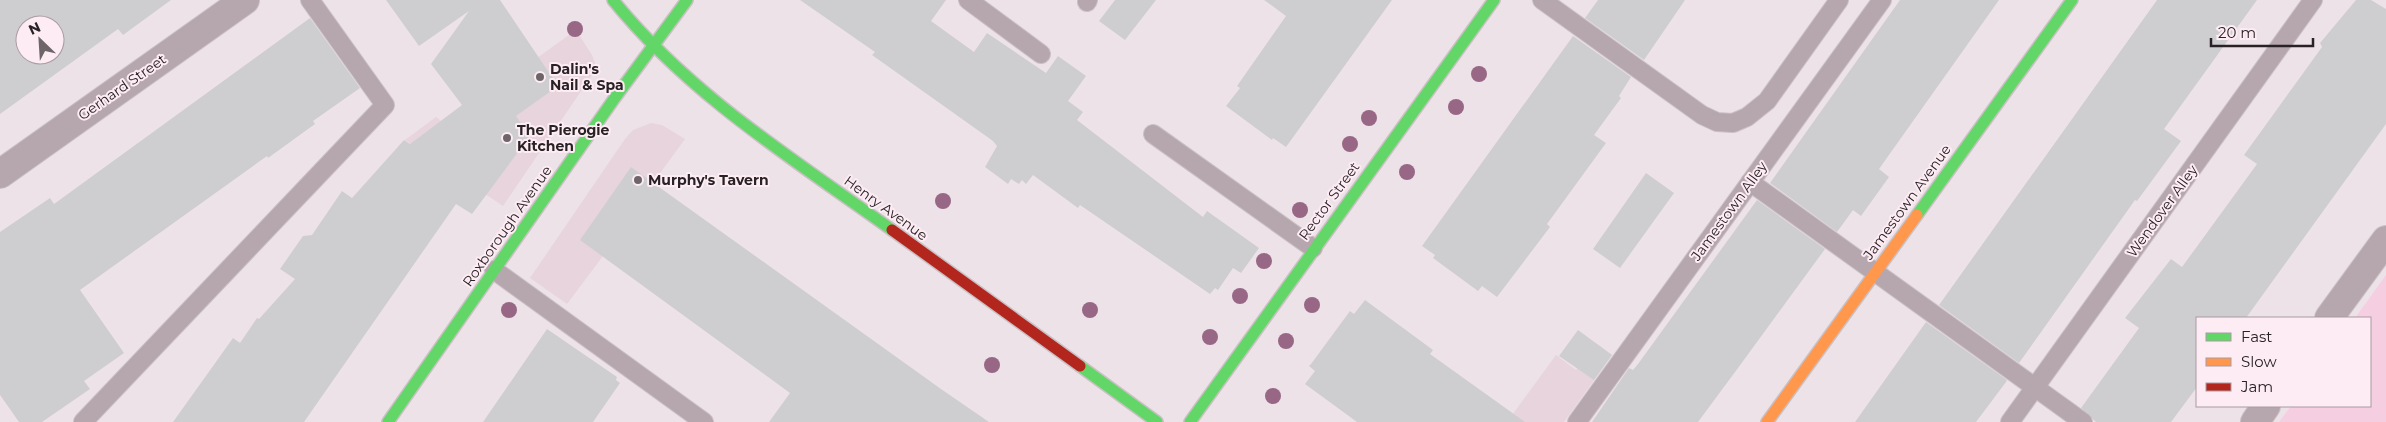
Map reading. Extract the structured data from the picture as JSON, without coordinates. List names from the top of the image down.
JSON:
{
  "streets": {
    "street": [
      "Gerhard Street",
      "Rector Street",
      "Jamestown Avenue",
      "Henry Avenue",
      "Roxborough Avenue"
    ],
    "lane": ["Jamestown Alley", "Wendover Alley"]
  },
  "crossings": [
    ["Henry Avenue", "Roxborough Avenue"]
  ],
  "places": ["Dalin's Nail & Spa", "The Pierogie Kitchen", "Murphy's Tavern"],
  "legend": ["Fast", "Slow", "Jam"],
  "scale_bar": "20 m",
  "north": "top left"
}
